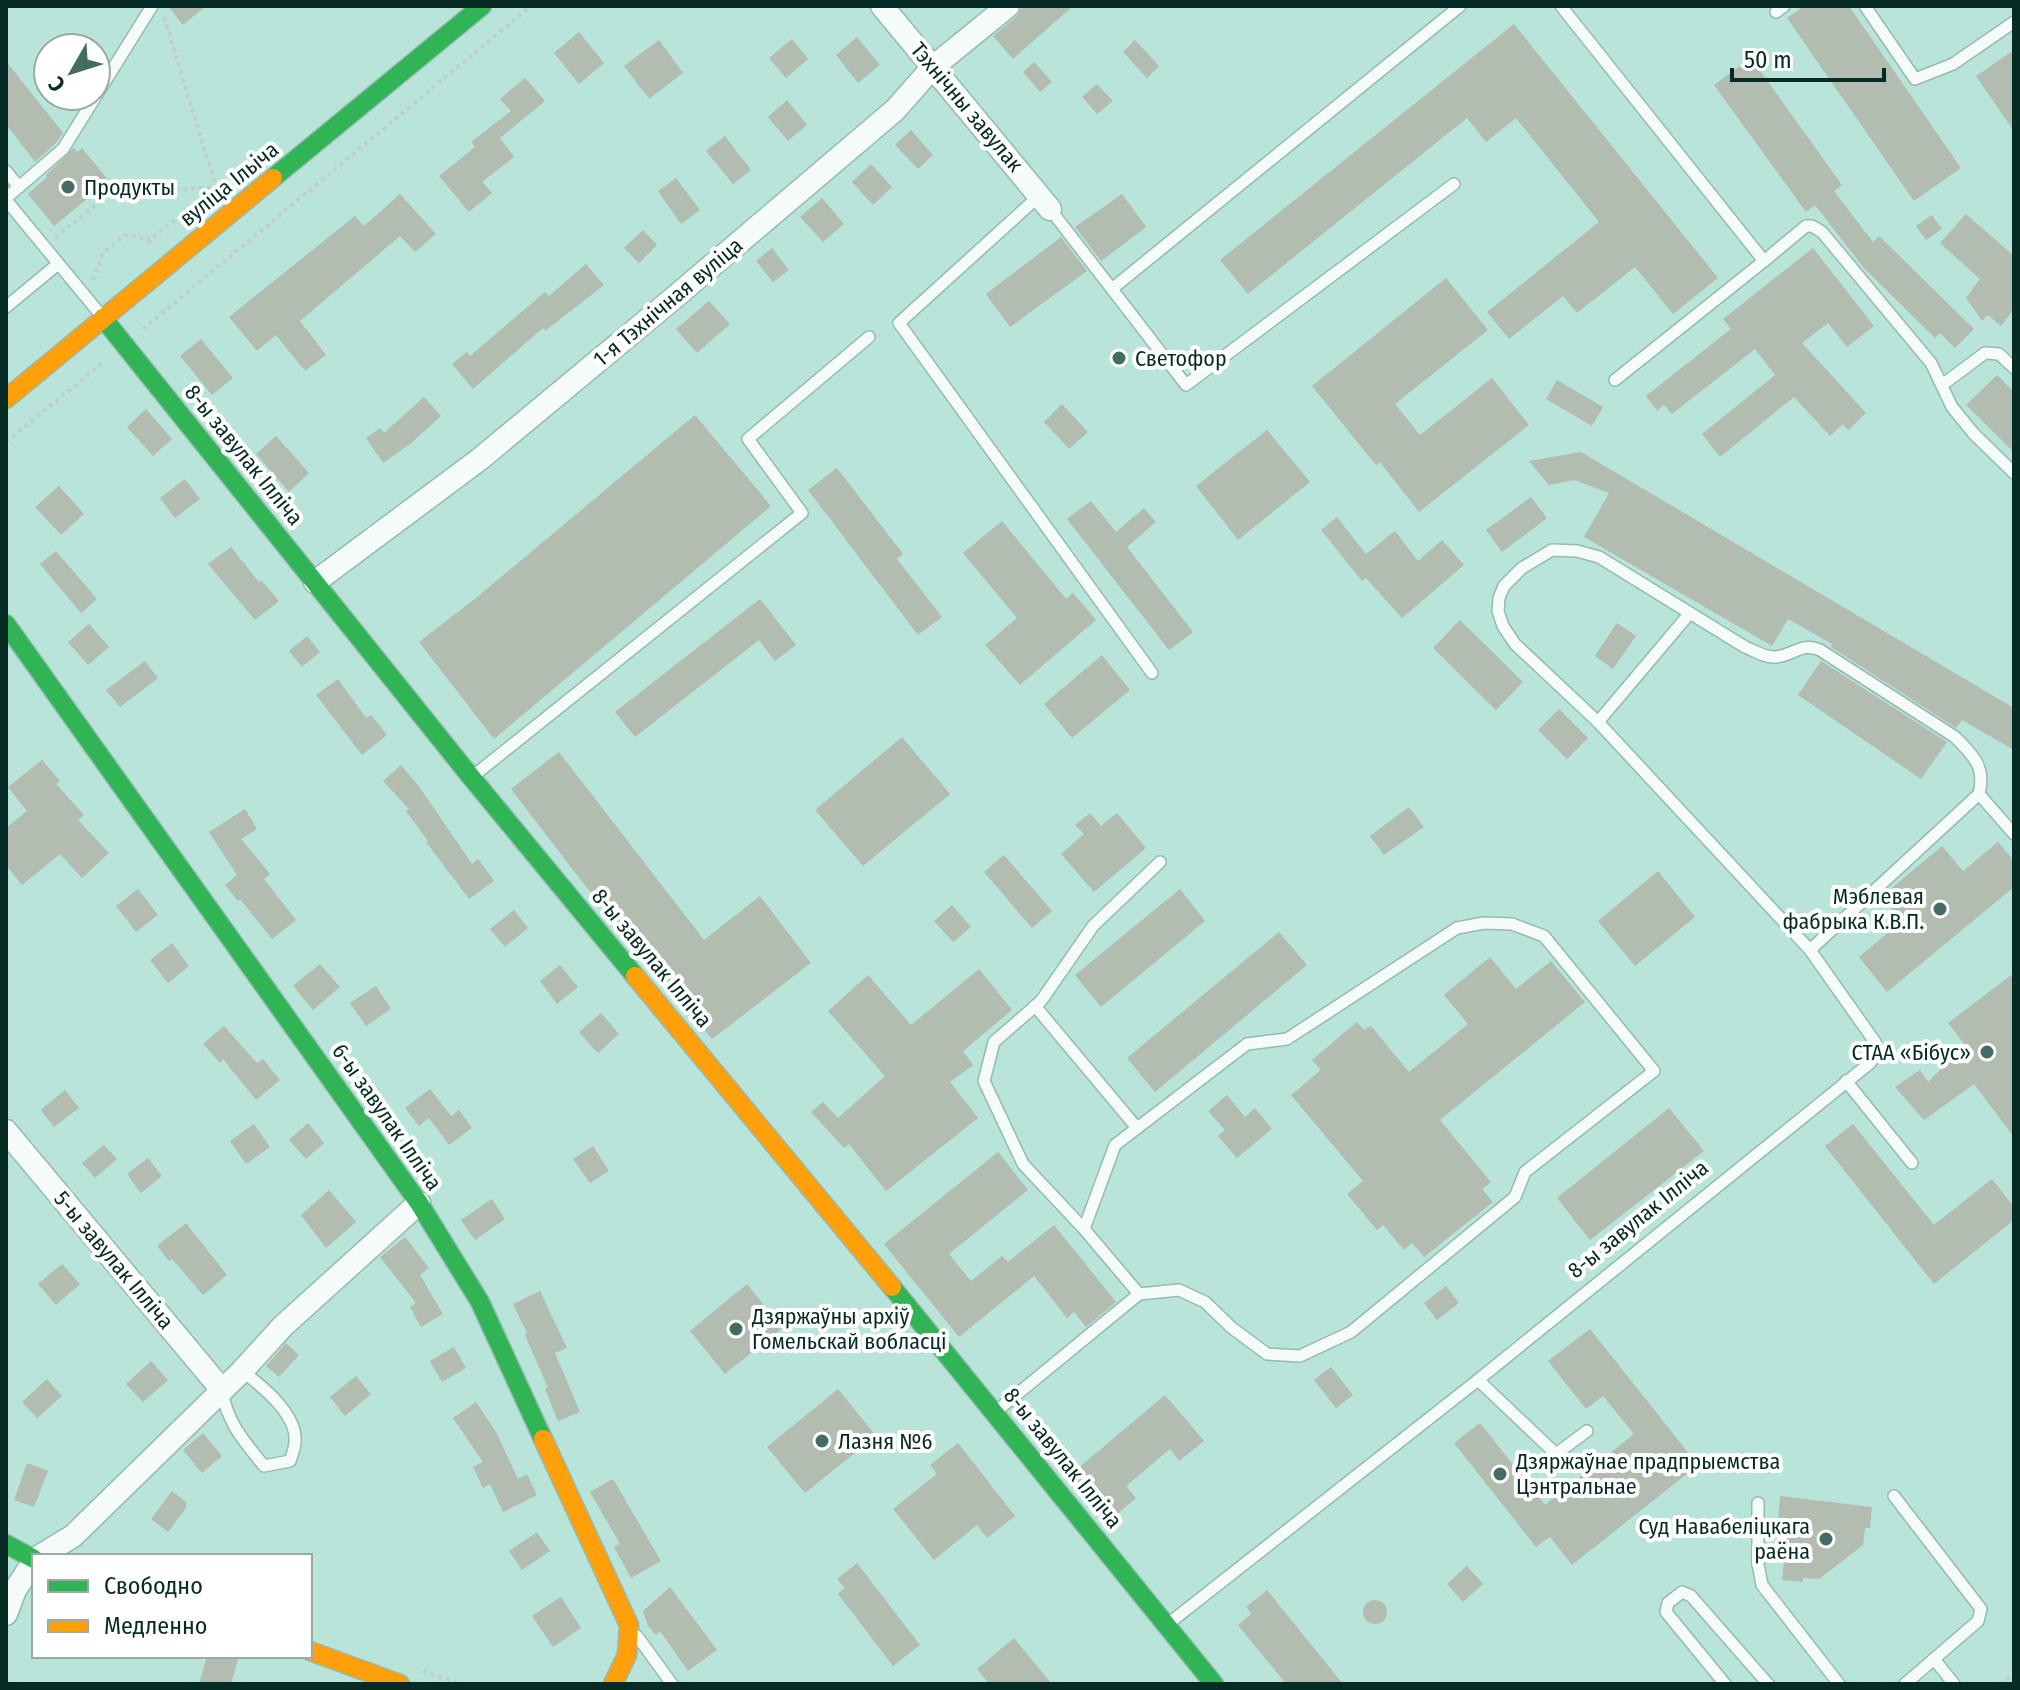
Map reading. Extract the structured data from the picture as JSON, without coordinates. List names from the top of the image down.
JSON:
{
  "streets": {
    "street": [
      "Тэхнічны завулак",
      "вуліца Ільіча",
      "1-я Тэхнічная вуліца",
      "8-ы завулак Ілліча",
      "6-ы завулак Ілліча",
      "5-ы завулак Ілліча"
    ]
  },
  "crossings": [
    ["Тэхнічны завулак", "1-я Тэхнічная вуліца"],
    ["вуліца Ільіча", "8-ы завулак Ілліча"],
    ["1-я Тэхнічная вуліца", "8-ы завулак Ілліча"]
  ],
  "places": [
    "Продукты",
    "Светофор",
    "Мэблевая фабрыка К.В.П.",
    "СТАА «Бібус»",
    "Дзяржаўны архіў Гомельскай вобласці",
    "Лазня №6",
    "Дзяржаўнае прадпрыемства Цэнтральнае",
    "Суд Навабеліцкага раёна"
  ],
  "legend": ["Свободно", "Медленно"],
  "scale_bar": "50 m",
  "north": "bottom left"
}
